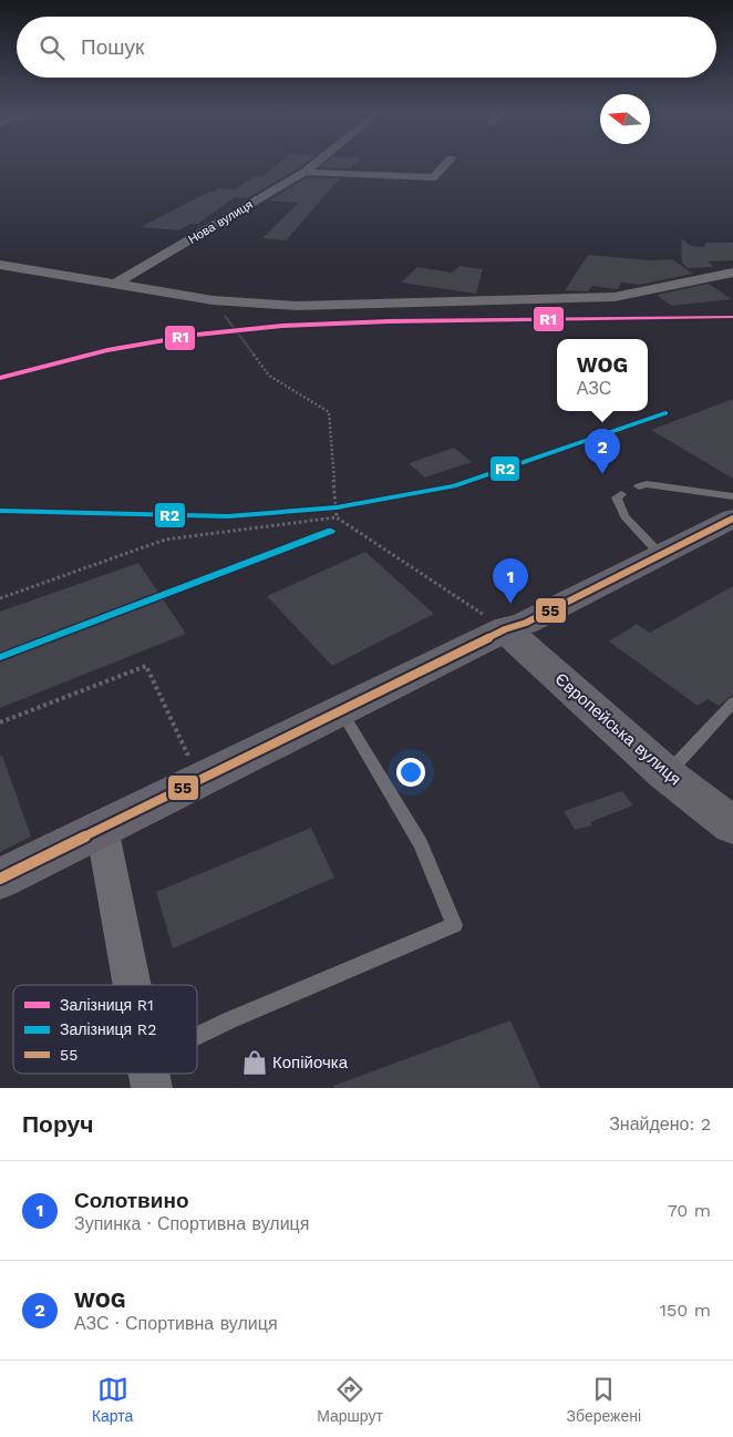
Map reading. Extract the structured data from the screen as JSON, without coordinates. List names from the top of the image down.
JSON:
{
  "streets": {
    "street": ["Нова вулиця", "Європейська вулиця"]
  },
  "places": {
    "shop": ["Копійочка"]
  },
  "lines": ["rail line R1", "rail line R2", "transit line 55"],
  "legend": ["Залізниця R1", "Залізниця R2", "55"],
  "north": "left",
  "page": {
    "search": "Пошук",
    "popup": ["WOG", "АЗС"],
    "pins": ["2", "1"],
    "heading": ["Поруч", "Знайдено: 2"],
    "list": [
      {
        "mark": "1",
        "name": "Солотвино",
        "note": "Зупинка · Спортивна вулиця",
        "value": "70 m"
      },
      {
        "mark": "2",
        "name": "WOG",
        "note": "АЗС · Спортивна вулиця",
        "value": "150 m"
      }
    ],
    "nav": ["Карта", "Маршрут", "Збережені"]
  }
}
